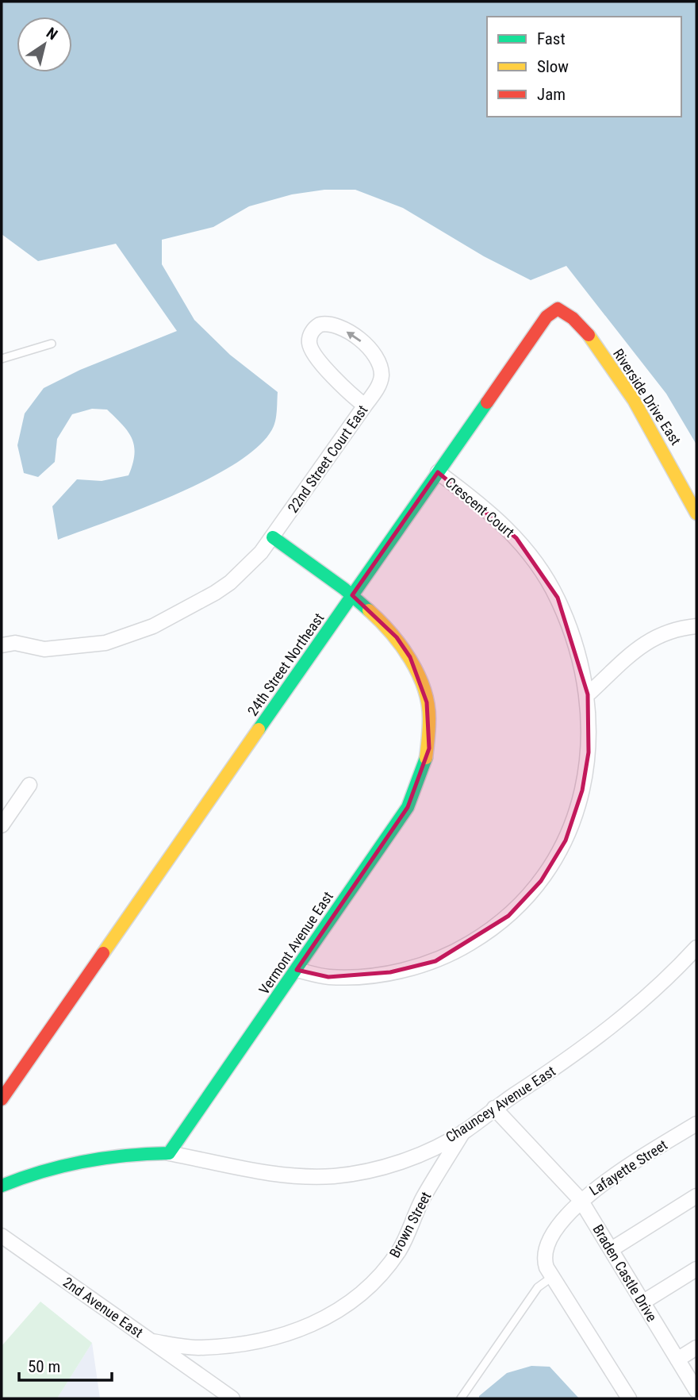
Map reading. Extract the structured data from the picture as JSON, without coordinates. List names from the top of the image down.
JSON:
{
  "streets": {
    "street": [
      "Riverside Drive East",
      "22nd Street Court East",
      "Crescent Court",
      "24th Street Northeast",
      "Vermont Avenue East",
      "Chauncey Avenue East",
      "Lafayette Street",
      "Brown Street",
      "Braden Castle Drive",
      "2nd Avenue East"
    ]
  },
  "crossings": [
    ["Riverside Drive East", "24th Street Northeast"],
    ["22nd Street Court East", "Vermont Avenue East"],
    ["Crescent Court", "24th Street Northeast"],
    ["Crescent Court", "Vermont Avenue East"],
    ["24th Street Northeast", "Vermont Avenue East"],
    ["Vermont Avenue East", "Chauncey Avenue East"],
    ["Chauncey Avenue East", "Brown Street"],
    ["Chauncey Avenue East", "Braden Castle Drive"],
    ["Lafayette Street", "Braden Castle Drive"],
    ["Brown Street", "2nd Avenue East"]
  ],
  "legend": ["Fast", "Slow", "Jam"],
  "scale_bar": "50 m",
  "north": "top right"
}
